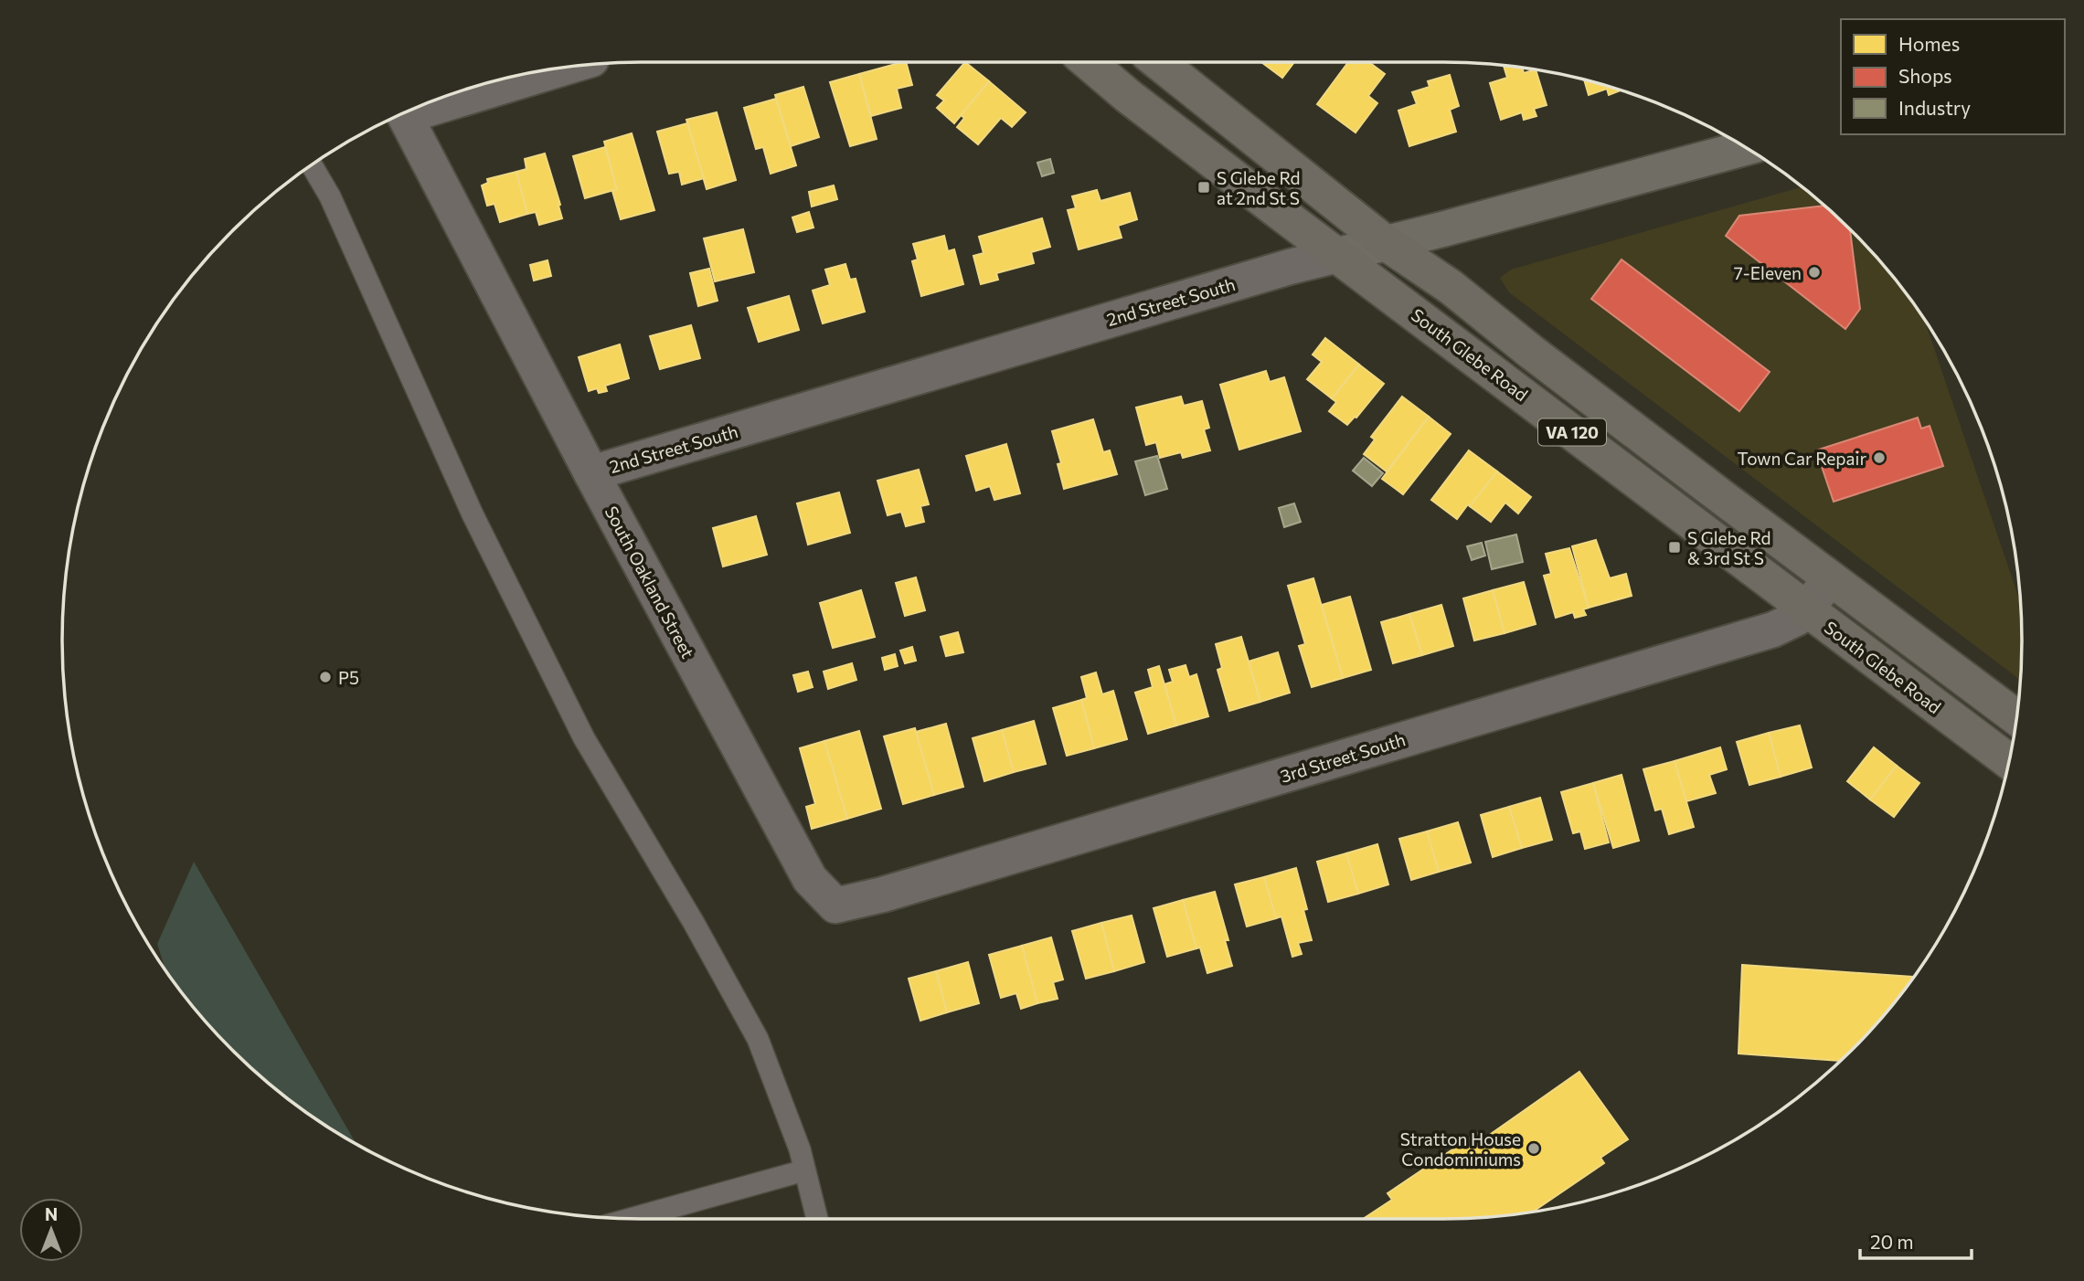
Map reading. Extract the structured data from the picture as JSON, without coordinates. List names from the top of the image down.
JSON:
{
  "streets": {
    "main road": ["South Glebe Road", "VA 120"],
    "street": ["2nd Street South", "South Oakland Street", "3rd Street South"]
  },
  "crossings": [
    ["2nd Street South", "South Glebe Road"],
    ["2nd Street South", "VA 120"],
    ["2nd Street South", "South Oakland Street"],
    ["South Glebe Road", "3rd Street South"],
    ["VA 120", "3rd Street South"],
    ["South Oakland Street", "3rd Street South"]
  ],
  "places": {
    "transit": ["S Glebe Rd at 2nd St S", "S Glebe Rd & 3rd St S"],
    "other": [
      "7-Eleven",
      "Town Car Repair",
      "P5",
      "Stratton House Condominiums"
    ]
  },
  "legend": ["Homes", "Shops", "Industry"],
  "scale_bar": "20 m",
  "north": "top"
}
